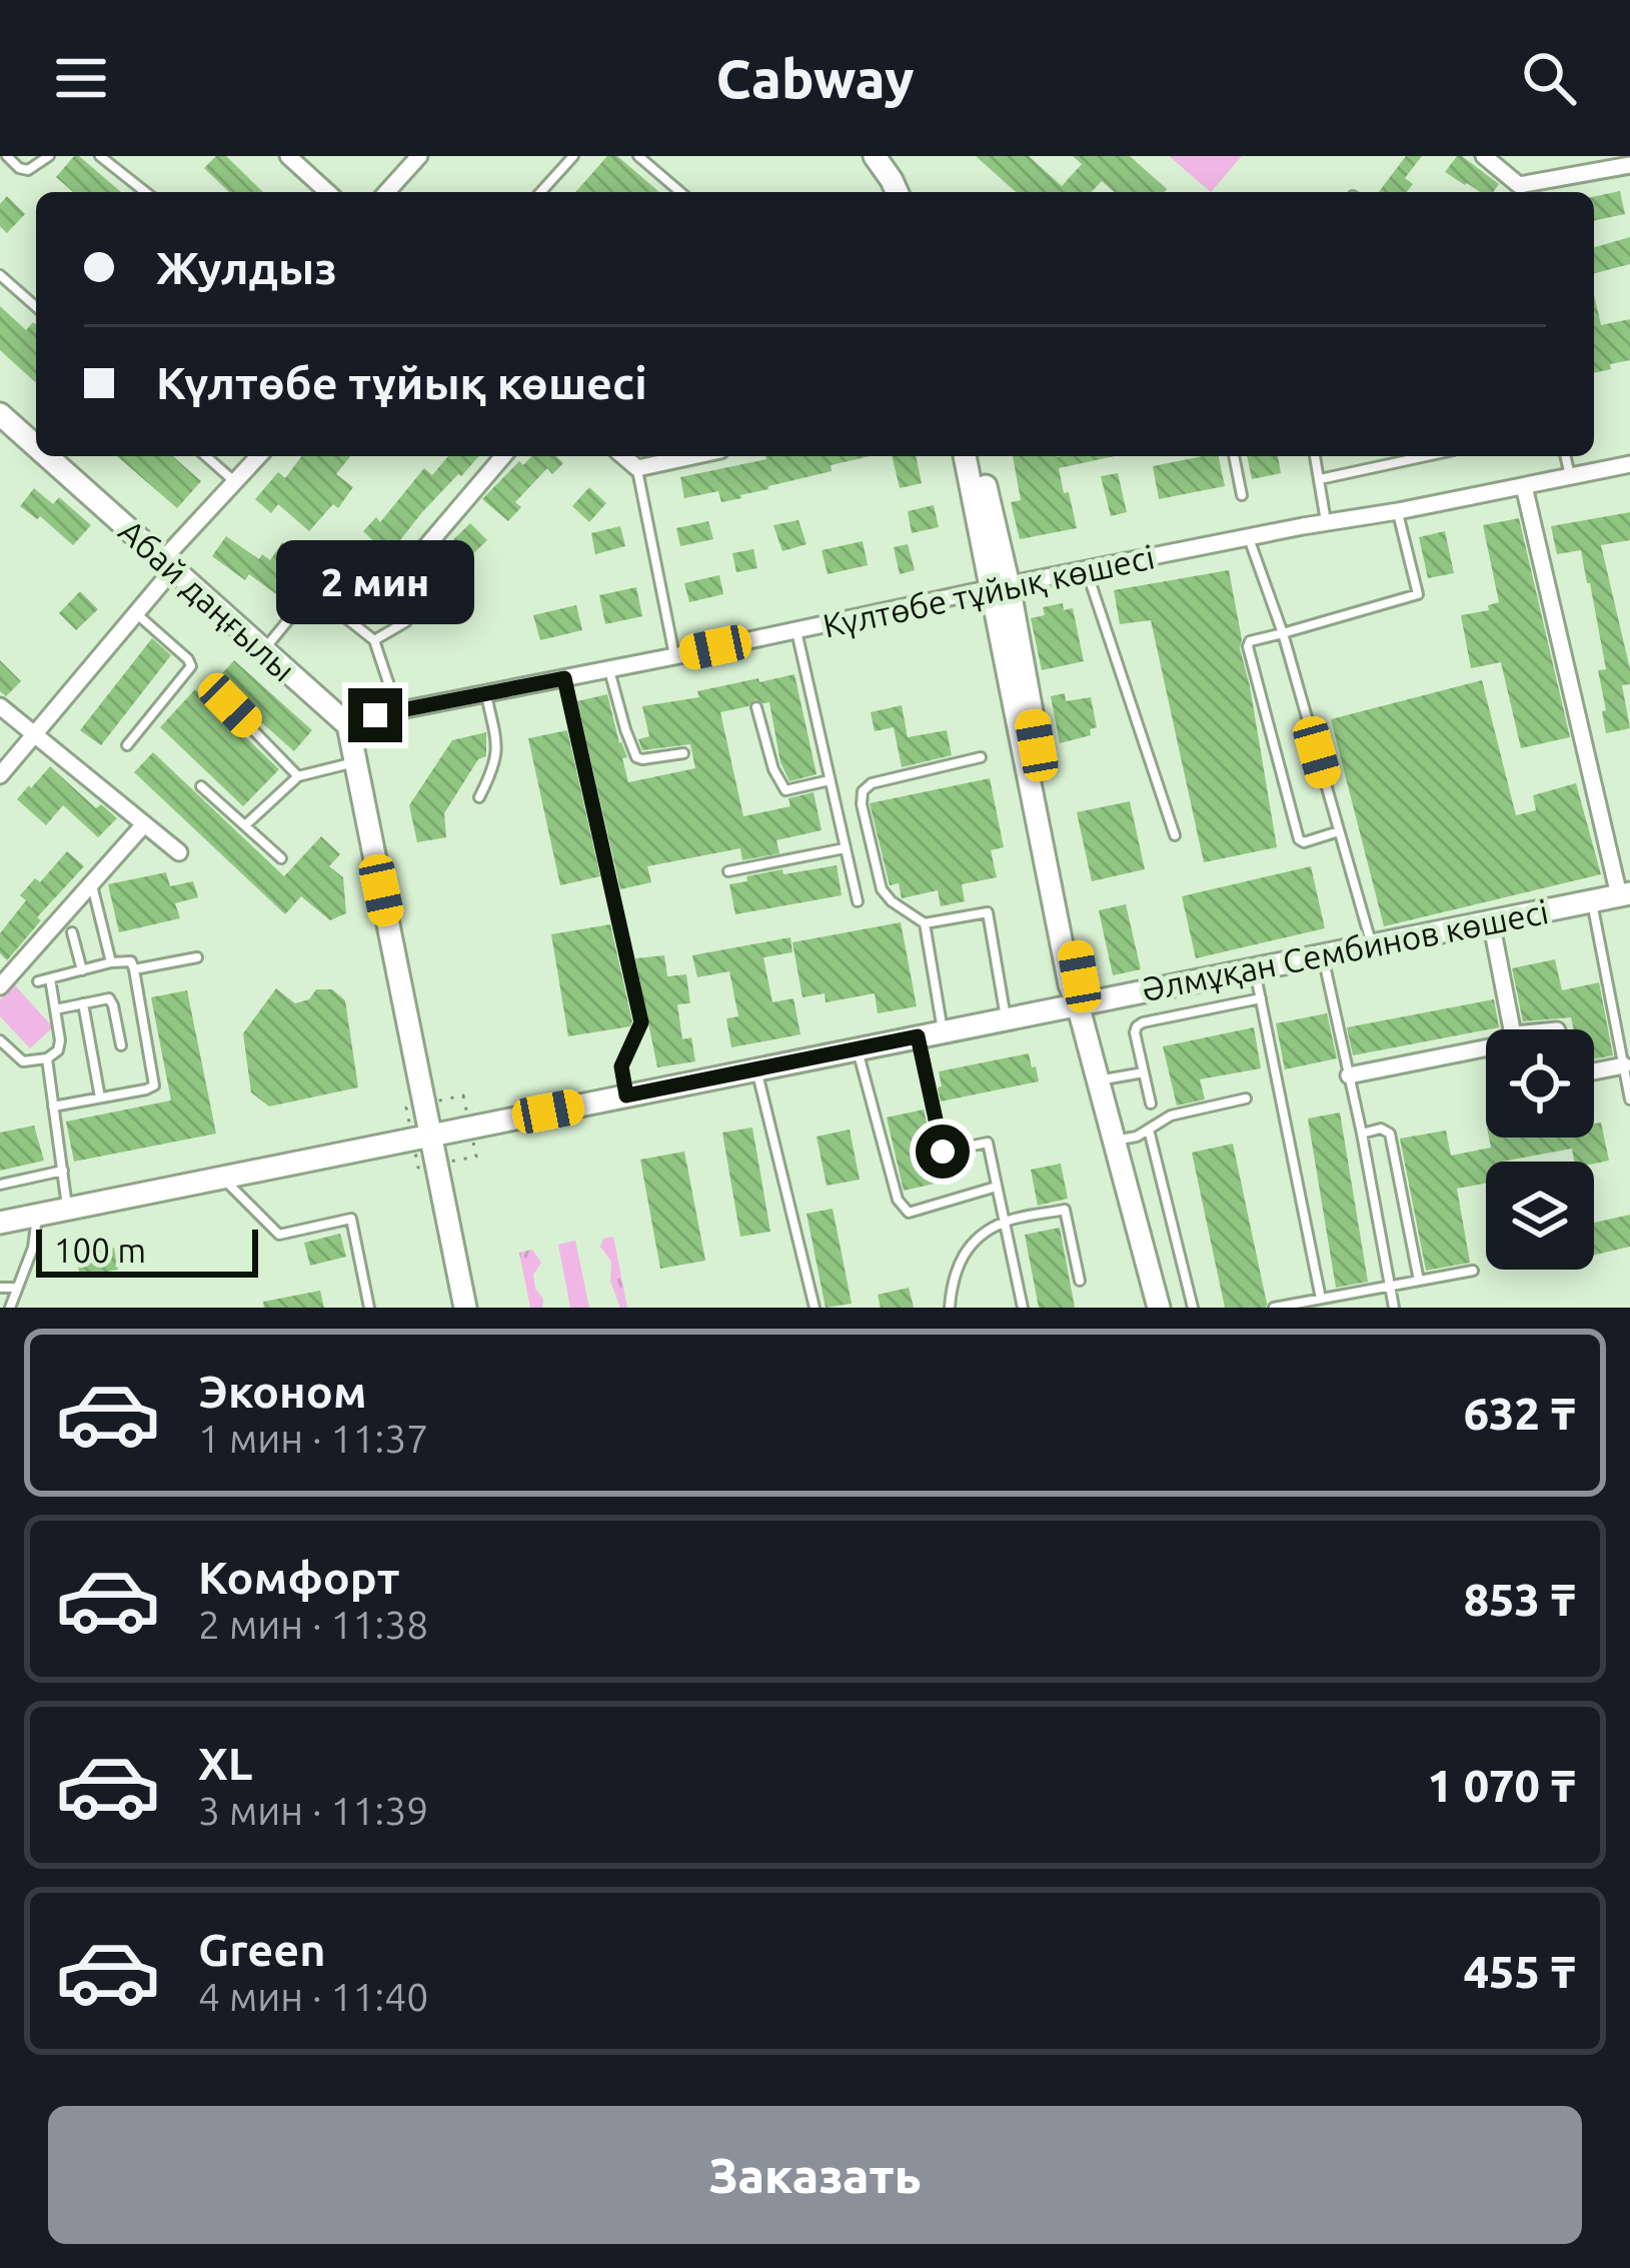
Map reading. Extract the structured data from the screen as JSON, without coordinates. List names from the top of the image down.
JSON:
{
  "streets": {
    "street": ["Күлтөбе тұйық көшесі", "Абай даңғылы", "Әлмұқан Сембинов көшесі"]
  },
  "crossings": [
    ["Күлтөбе тұйық көшесі", "Абай даңғылы"]
  ],
  "scale_bar": "100 m",
  "page": {
    "header": "Cabway",
    "banner": ["Жулдыз", "Күлтөбе тұйық көшесі"],
    "bubble": "2 мин",
    "scale": "100 m",
    "list": [
      {
        "name": "Эконом",
        "note": "1 мин · 11:37",
        "value": "632 ₸"
      },
      {
        "name": "Комфорт",
        "note": "2 мин · 11:38",
        "value": "853 ₸"
      },
      {
        "name": "XL",
        "note": "3 мин · 11:39",
        "value": "1 070 ₸"
      },
      {
        "name": "Green",
        "note": "4 мин · 11:40",
        "value": "455 ₸"
      }
    ],
    "buttons": "Заказать"
  }
}
